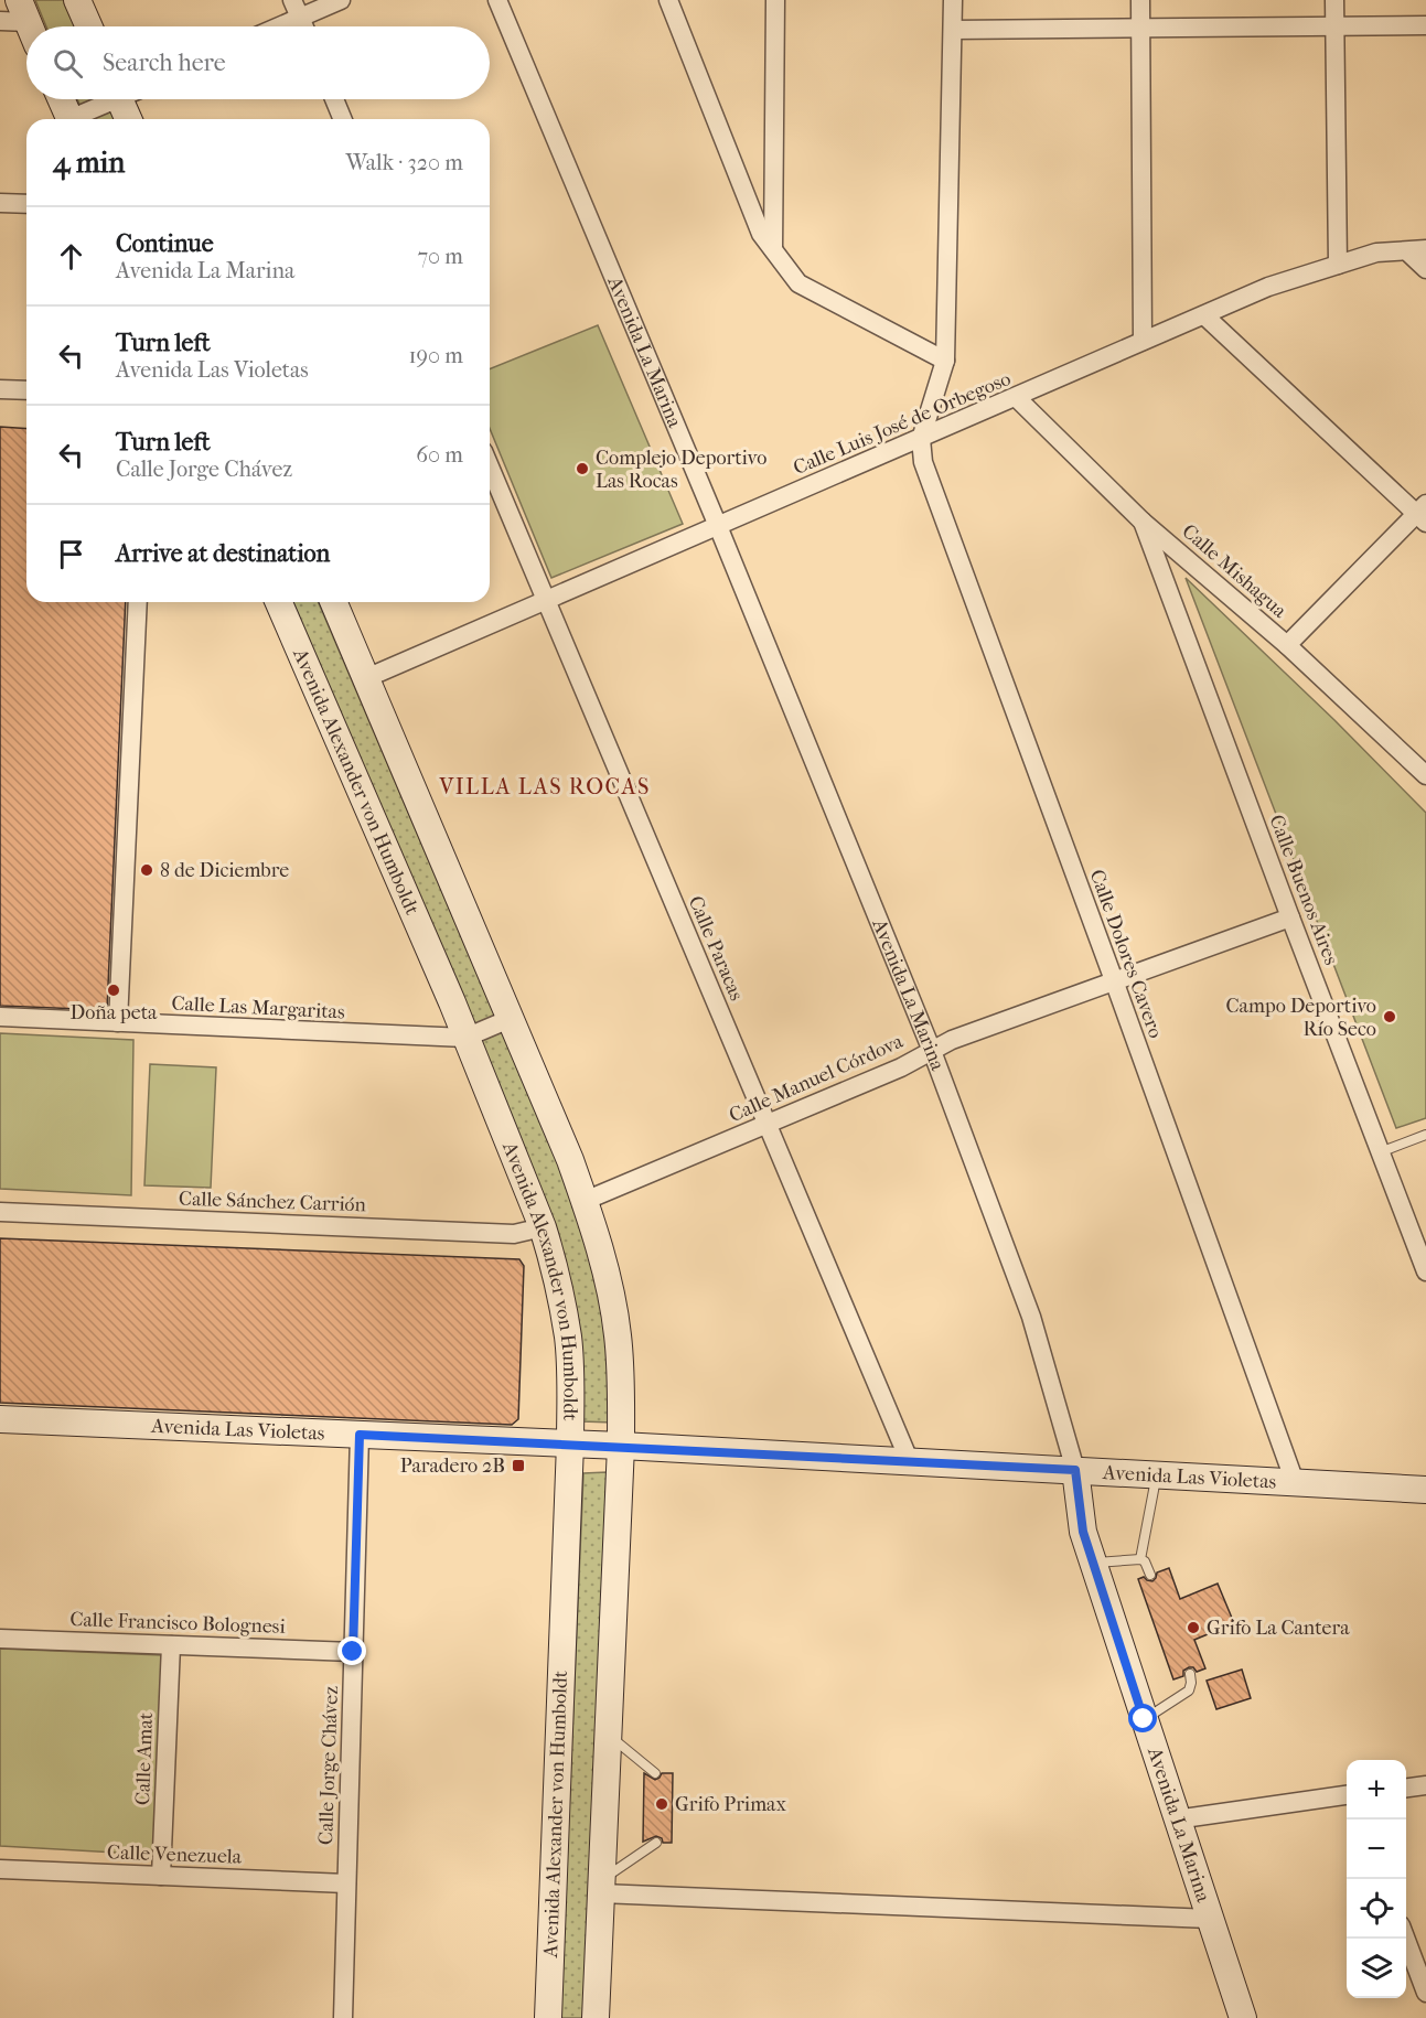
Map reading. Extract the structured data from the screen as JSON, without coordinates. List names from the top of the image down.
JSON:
{
  "streets": {
    "main road": ["Avenida La Marina", "Avenida Alexander von Humboldt", "Avenida Las Violetas"],
    "street": [
      "Calle Luis José de Orbegoso",
      "Calle Mishagua",
      "Calle Buenos Aires",
      "Calle Paracas",
      "Calle Dolores Cavero",
      "Calle Las Margaritas",
      "Calle Manuel Córdova",
      "Calle Sánchez Carrión",
      "Calle Francisco Bolognesi",
      "Calle Amat",
      "Calle Jorge Chávez",
      "Calle Venezuela"
    ]
  },
  "crossings": [
    ["Avenida La Marina", "Calle Luis José de Orbegoso"],
    ["Avenida La Marina", "Calle Manuel Córdova"],
    ["Avenida La Marina", "Avenida Las Violetas"],
    ["Calle Luis José de Orbegoso", "Calle Mishagua"],
    ["Calle Luis José de Orbegoso", "Calle Paracas"],
    ["Calle Luis José de Orbegoso", "Calle Dolores Cavero"],
    ["Calle Mishagua", "Calle Buenos Aires"],
    ["Avenida Alexander von Humboldt", "Calle Las Margaritas"],
    ["Avenida Alexander von Humboldt", "Calle Sánchez Carrión"],
    ["Avenida Alexander von Humboldt", "Avenida Las Violetas"],
    ["Calle Buenos Aires", "Calle Manuel Córdova"],
    ["Calle Paracas", "Calle Manuel Córdova"],
    ["Calle Paracas", "Avenida Las Violetas"],
    ["Calle Dolores Cavero", "Calle Manuel Córdova"],
    ["Calle Dolores Cavero", "Avenida Las Violetas"],
    ["Avenida Las Violetas", "Calle Jorge Chávez"],
    ["Calle Francisco Bolognesi", "Calle Amat"],
    ["Calle Francisco Bolognesi", "Calle Jorge Chávez"],
    ["Calle Amat", "Calle Venezuela"],
    ["Calle Jorge Chávez", "Calle Venezuela"]
  ],
  "districts": ["VILLA LAS ROCAS"],
  "places": {
    "other": [
      "Complejo Deportivo Las Rocas",
      "8 de Diciembre",
      "Doña peta",
      "Campo Deportivo Río Seco",
      "Grifo La Cantera",
      "Grifo Primax"
    ],
    "transit": ["Paradero 2B"]
  },
  "page": {
    "search": "Search here",
    "heading": ["4 min", "Walk · 320 m"],
    "list": [
      ["Continue", "Avenida La Marina", "70 m"],
      ["Turn left", "Avenida Las Violetas", "190 m"],
      ["Turn left", "Calle Jorge Chávez", "60 m"],
      "Arrive at destination"
    ],
    "map_buttons": ["+", "−"]
  }
}
